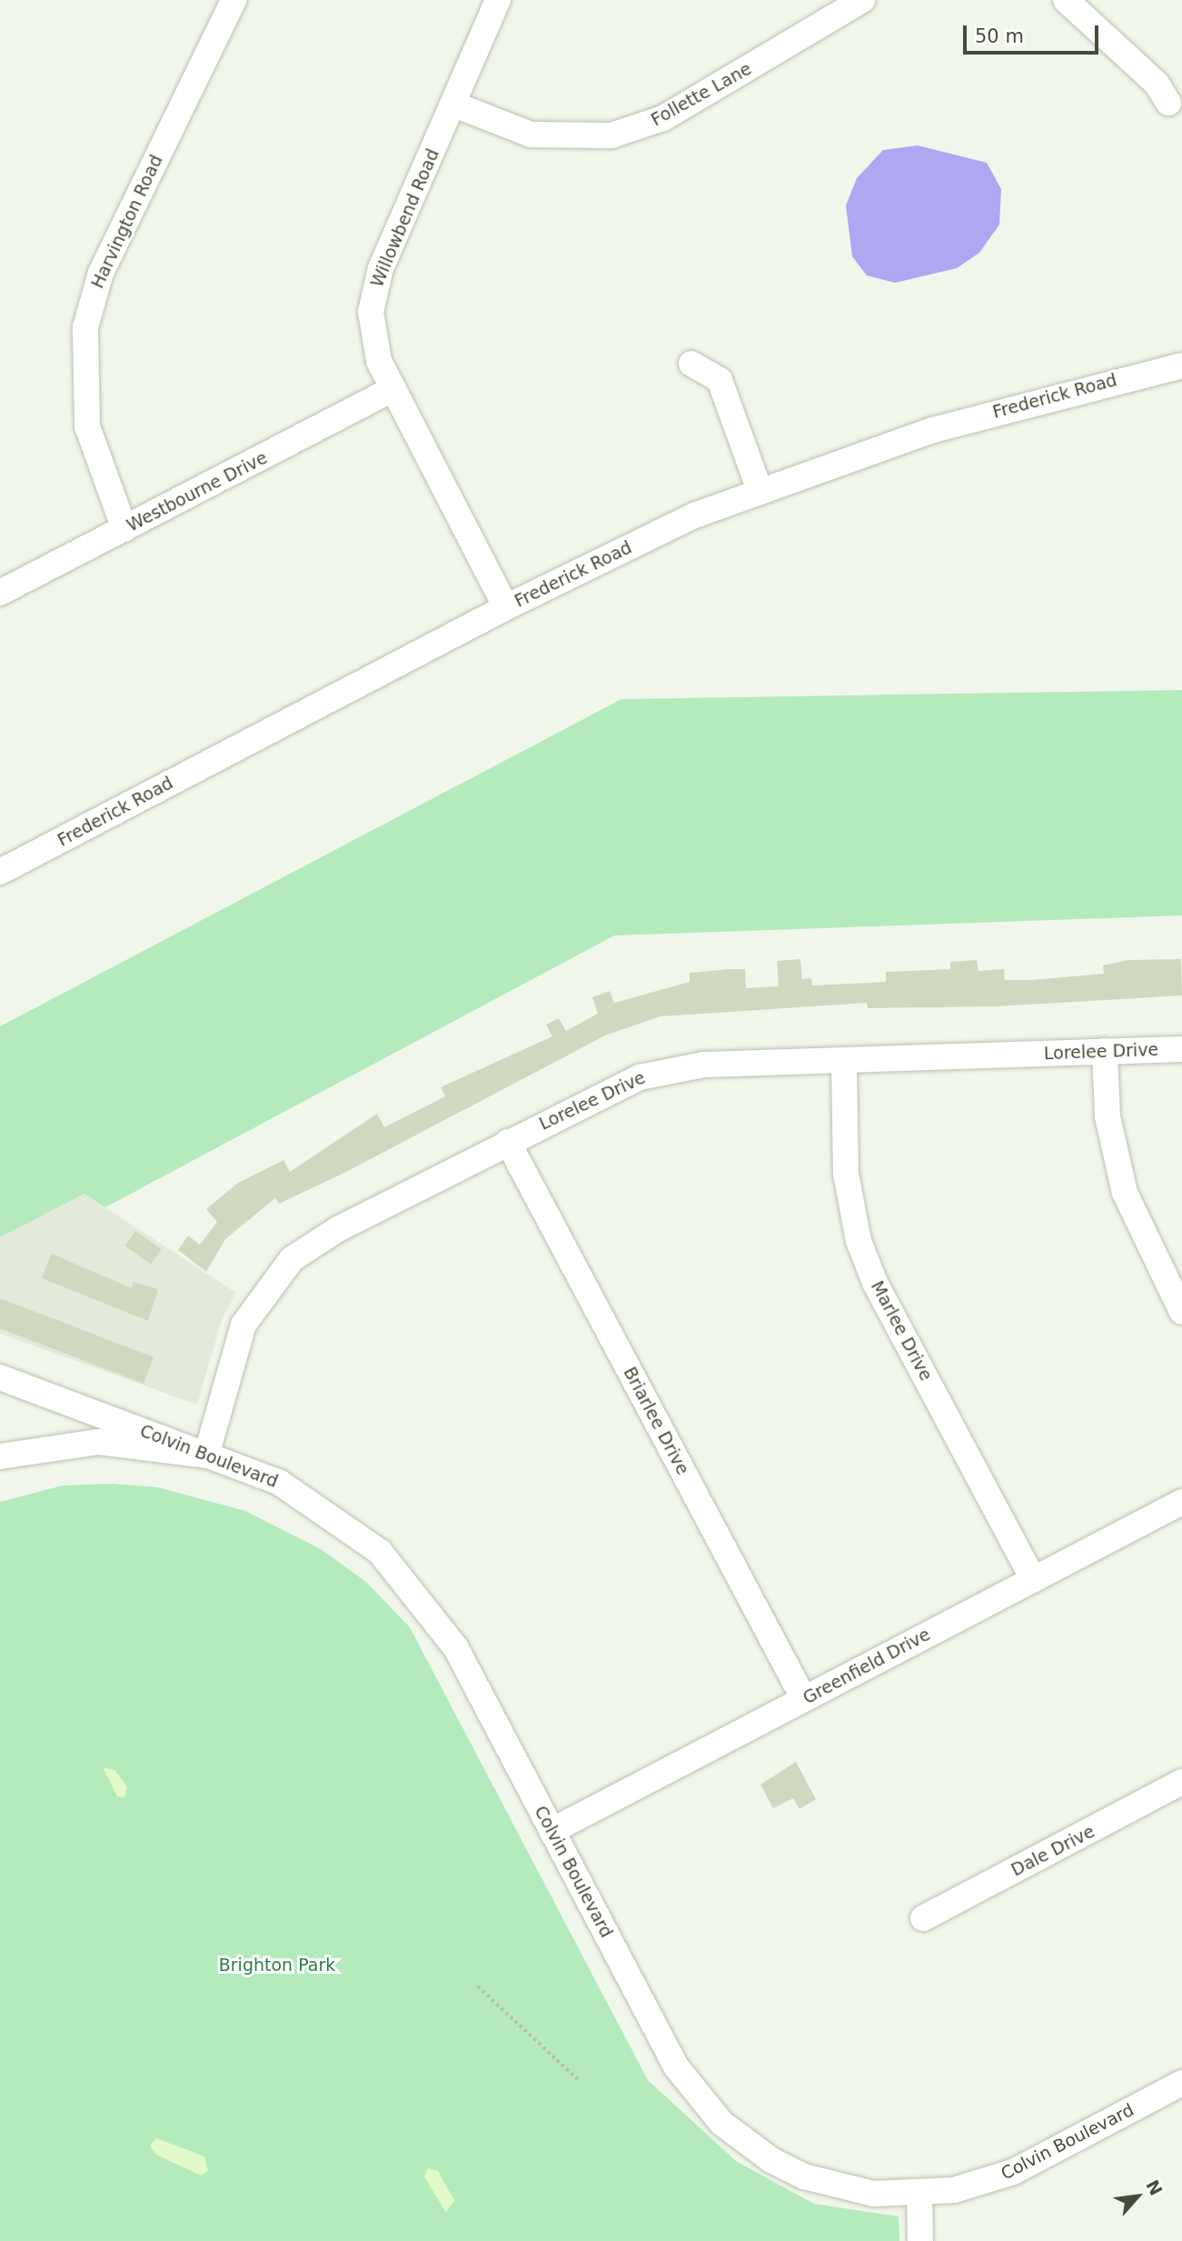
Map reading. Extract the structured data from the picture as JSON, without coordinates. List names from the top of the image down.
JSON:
{
  "streets": {
    "street": [
      "Follette Lane",
      "Willowbend Road",
      "Harvington Road",
      "Frederick Road",
      "Westbourne Drive",
      "Lorelee Drive",
      "Marlee Drive",
      "Briarlee Drive",
      "Colvin Boulevard",
      "Greenfield Drive",
      "Dale Drive"
    ]
  },
  "crossings": [
    ["Follette Lane", "Willowbend Road"],
    ["Willowbend Road", "Frederick Road"],
    ["Willowbend Road", "Westbourne Drive"],
    ["Harvington Road", "Westbourne Drive"],
    ["Lorelee Drive", "Marlee Drive"],
    ["Lorelee Drive", "Briarlee Drive"],
    ["Lorelee Drive", "Colvin Boulevard"],
    ["Marlee Drive", "Greenfield Drive"],
    ["Briarlee Drive", "Greenfield Drive"],
    ["Colvin Boulevard", "Greenfield Drive"]
  ],
  "parks": ["Brighton Park"],
  "scale_bar": "50 m",
  "north": "top right"
}
